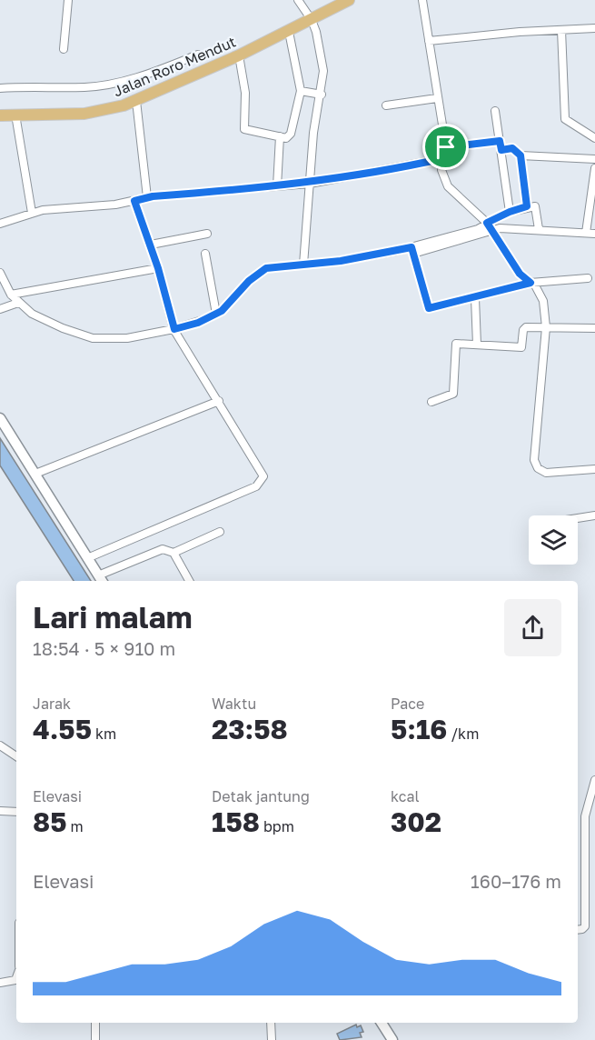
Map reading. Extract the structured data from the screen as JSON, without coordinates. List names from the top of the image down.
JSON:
{
  "streets": {
    "main road": ["Jalan Roro Mendut"]
  },
  "page": {
    "heading": ["Lari malam", "18:54 · 5 × 910 m"],
    "stats": [
      ["Jarak", "4.55 km"],
      ["Waktu", "23:58"],
      ["Pace", "5:16 /km"],
      ["Elevasi", "85 m"],
      ["Detak jantung", "158 bpm"],
      ["kcal", "302"]
    ],
    "chart": ["Elevasi", "160–176 m"]
  }
}
